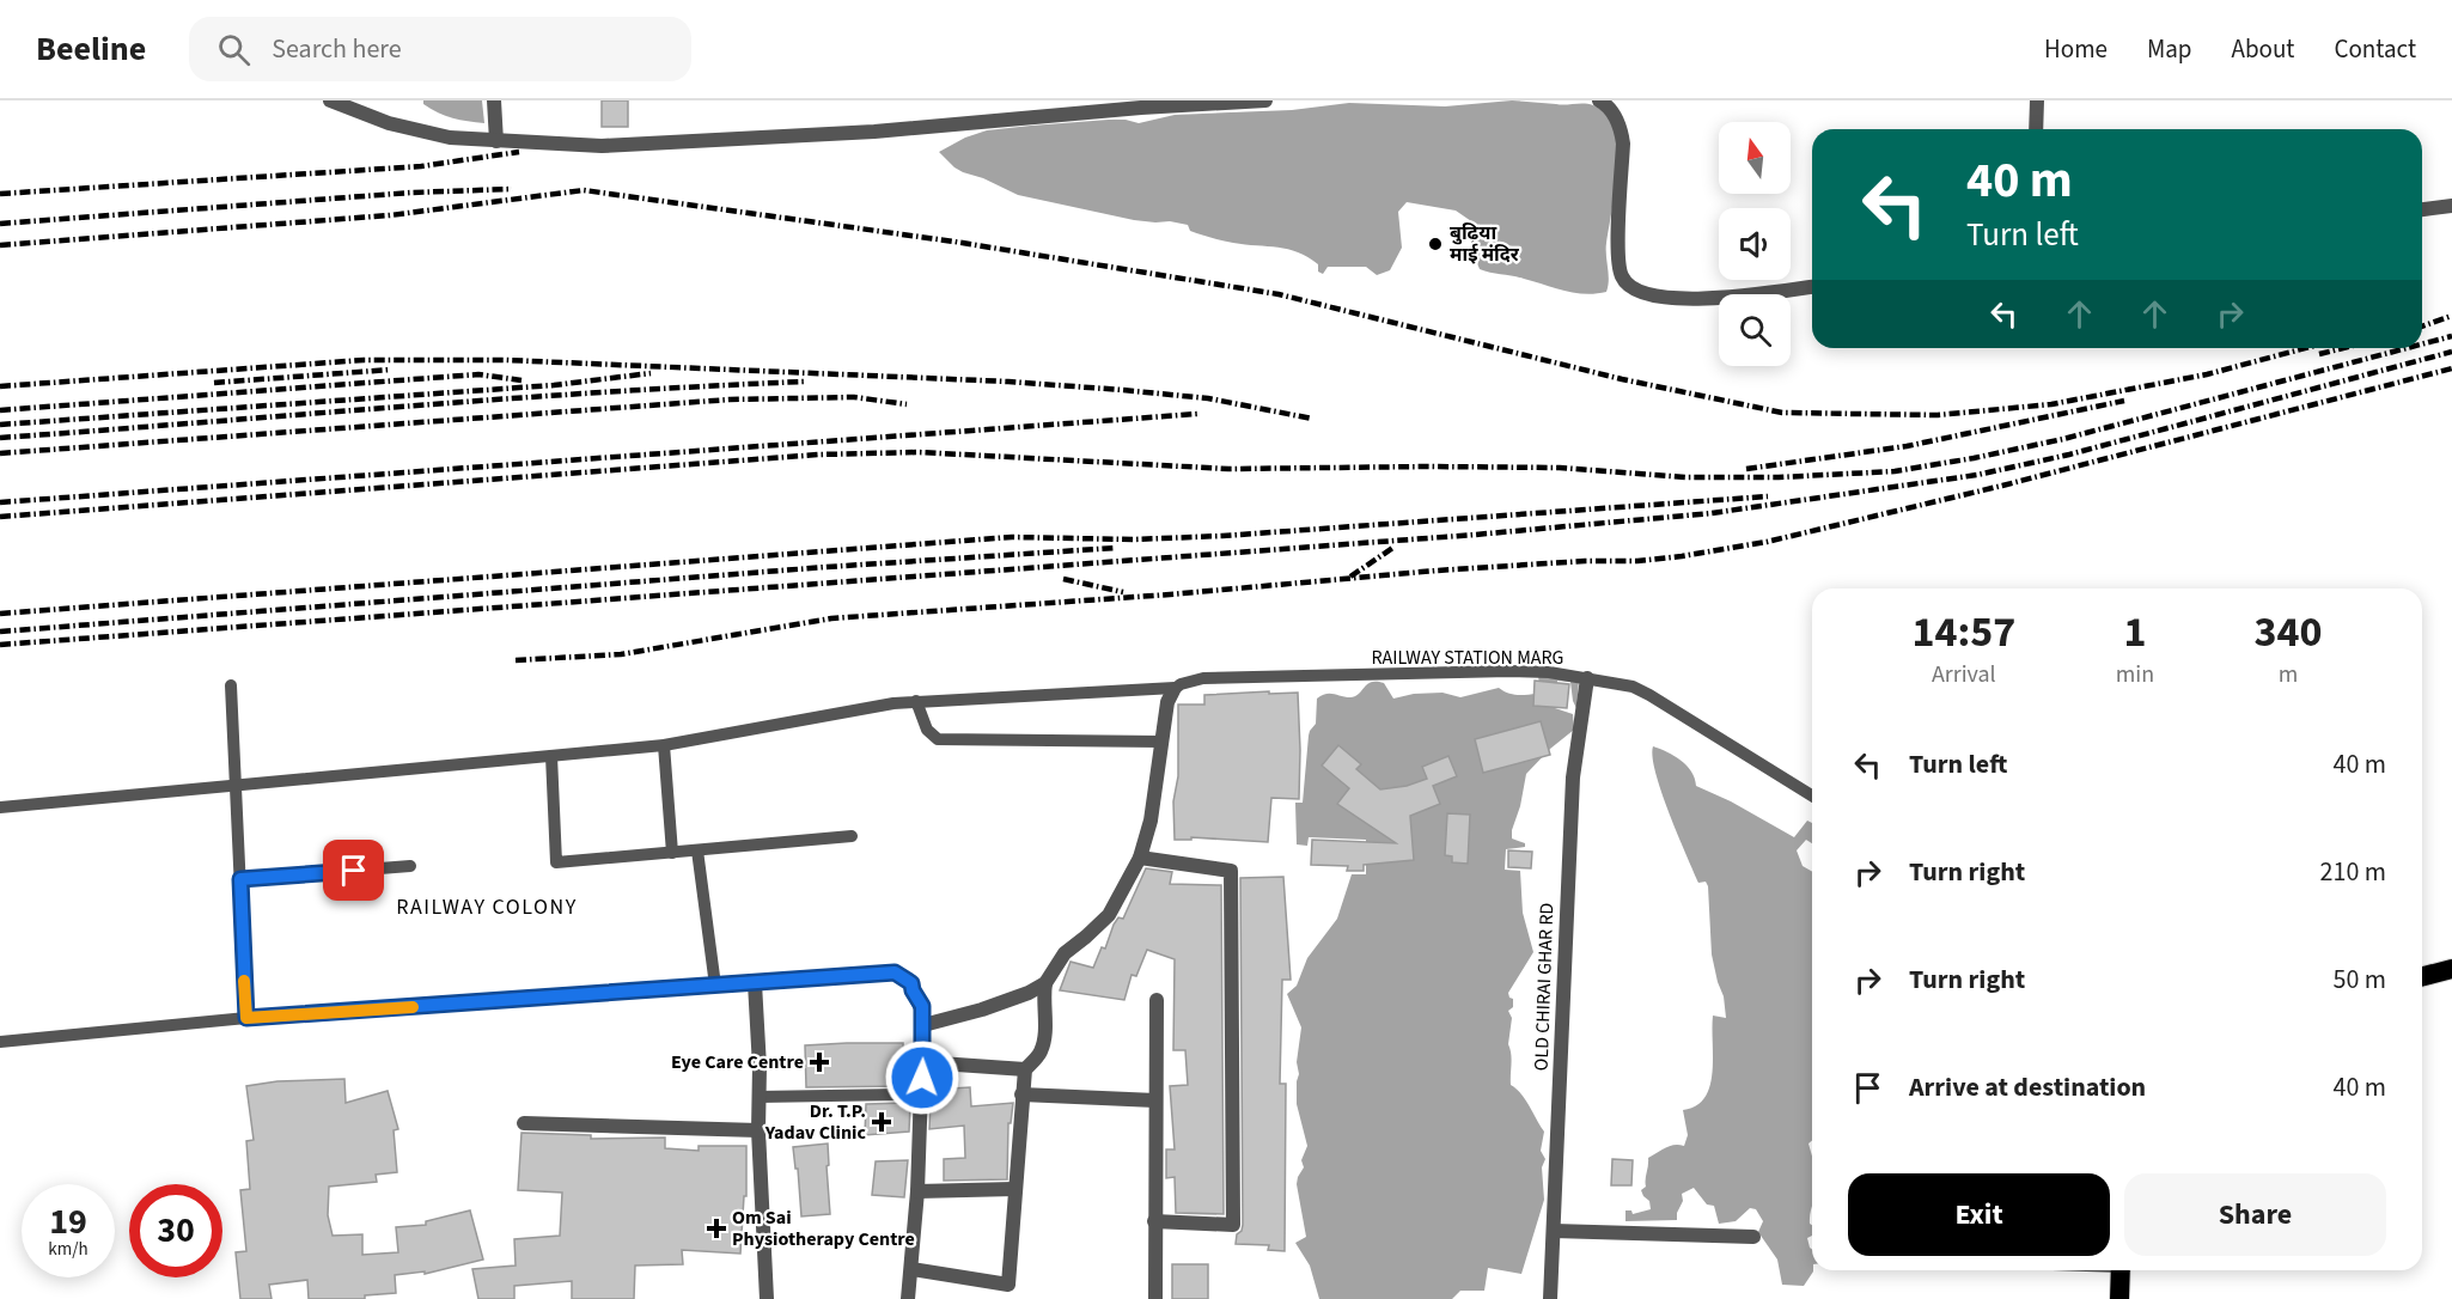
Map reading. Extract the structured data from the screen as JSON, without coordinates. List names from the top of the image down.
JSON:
{
  "streets": {
    "street": ["OLD CHIRAI GHAR RD"],
    "lane": ["RAILWAY STATION MARG"]
  },
  "crossings": [
    ["RAILWAY STATION MARG", "OLD CHIRAI GHAR RD"]
  ],
  "districts": ["RAILWAY COLONY"],
  "places": {
    "other": ["बुढ़िया माई मंदिर"],
    "health": ["Eye Care Centre", "Dr. T.P. Yadav Clinic", "Om Sai Physiotherapy Centre"]
  },
  "north": "top",
  "page": {
    "header": "Beeline",
    "search": "Search here",
    "nav": [
      "Home",
      "Map",
      "About",
      "Contact"
    ],
    "turn": ["40 m", "Turn left"],
    "eta": [
      "14:57",
      "Arrival",
      "1",
      "min",
      "340",
      "m"
    ],
    "list": [
      {
        "name": "Turn left",
        "value": "40 m"
      },
      {
        "name": "Turn right",
        "value": "210 m"
      },
      {
        "name": "Turn right",
        "value": "50 m"
      },
      {
        "name": "Arrive at destination",
        "value": "40 m"
      }
    ],
    "buttons": ["Exit", "Share"],
    "speed": "19 km/h",
    "limit": "30"
  }
}
